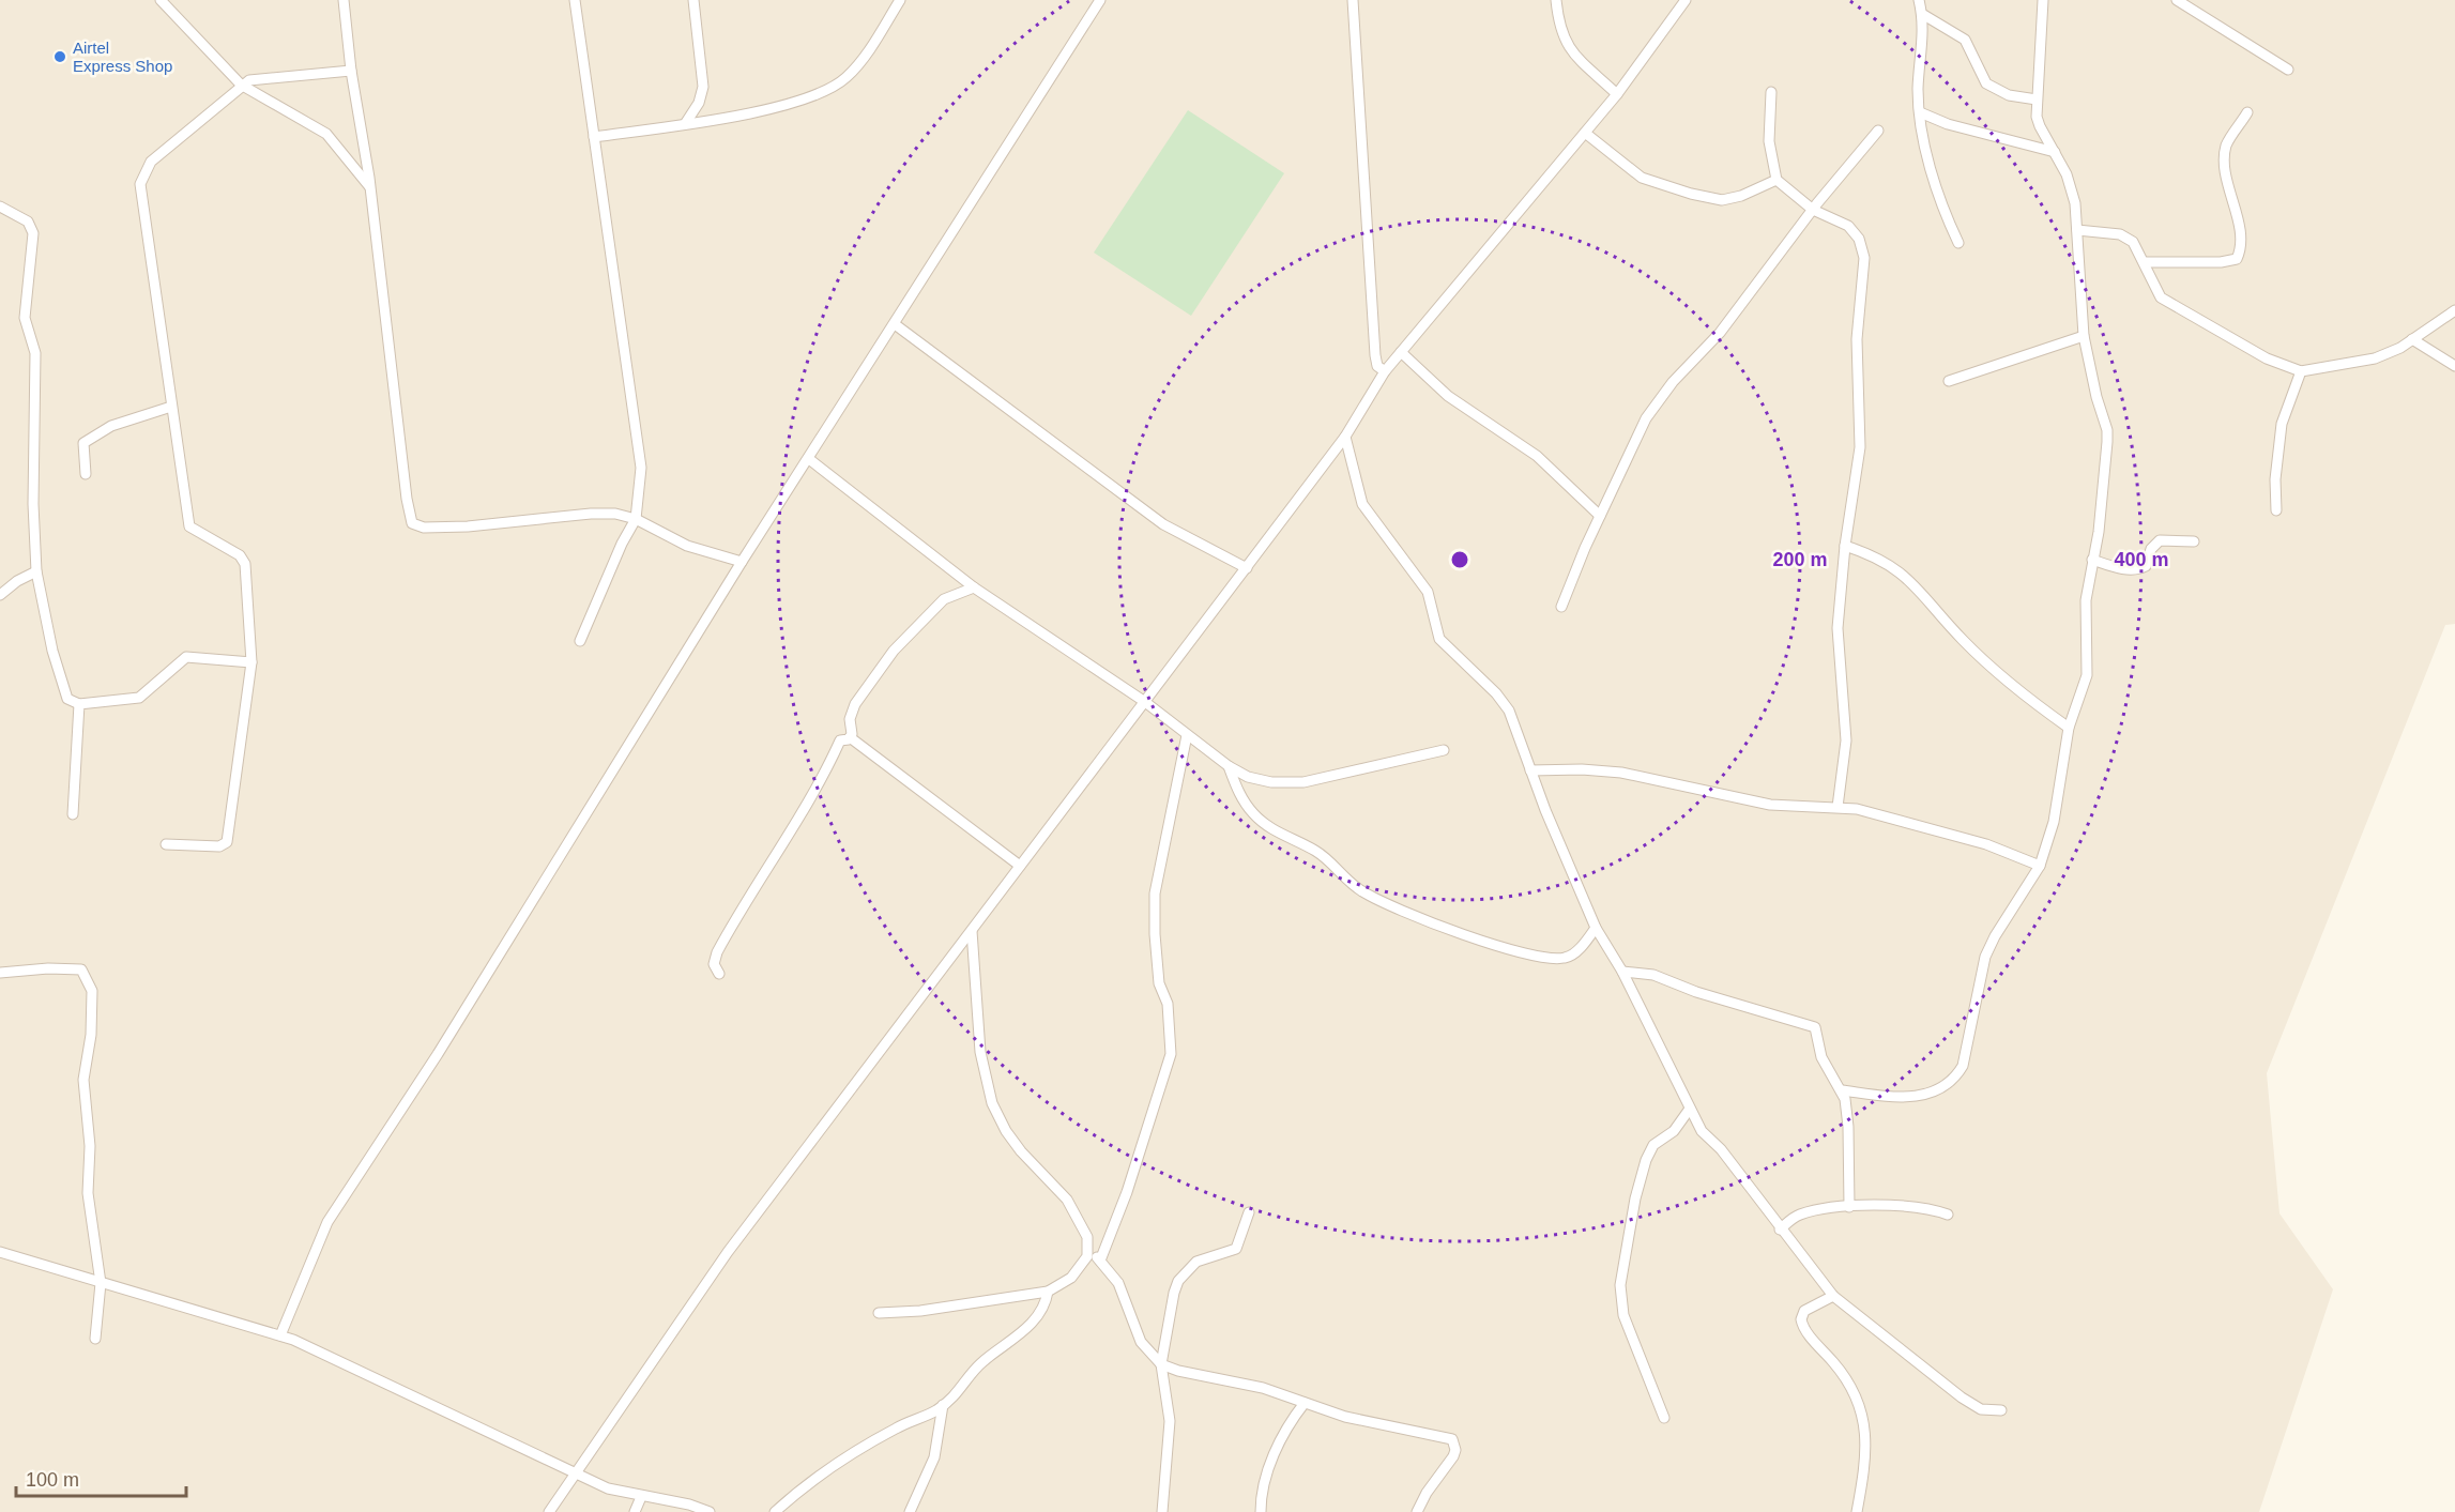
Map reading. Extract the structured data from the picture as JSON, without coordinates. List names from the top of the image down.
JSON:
{
  "places": ["Airtel Express Shop"],
  "scale_bar": "100 m",
  "rings": ["200 m", "400 m"]
}
